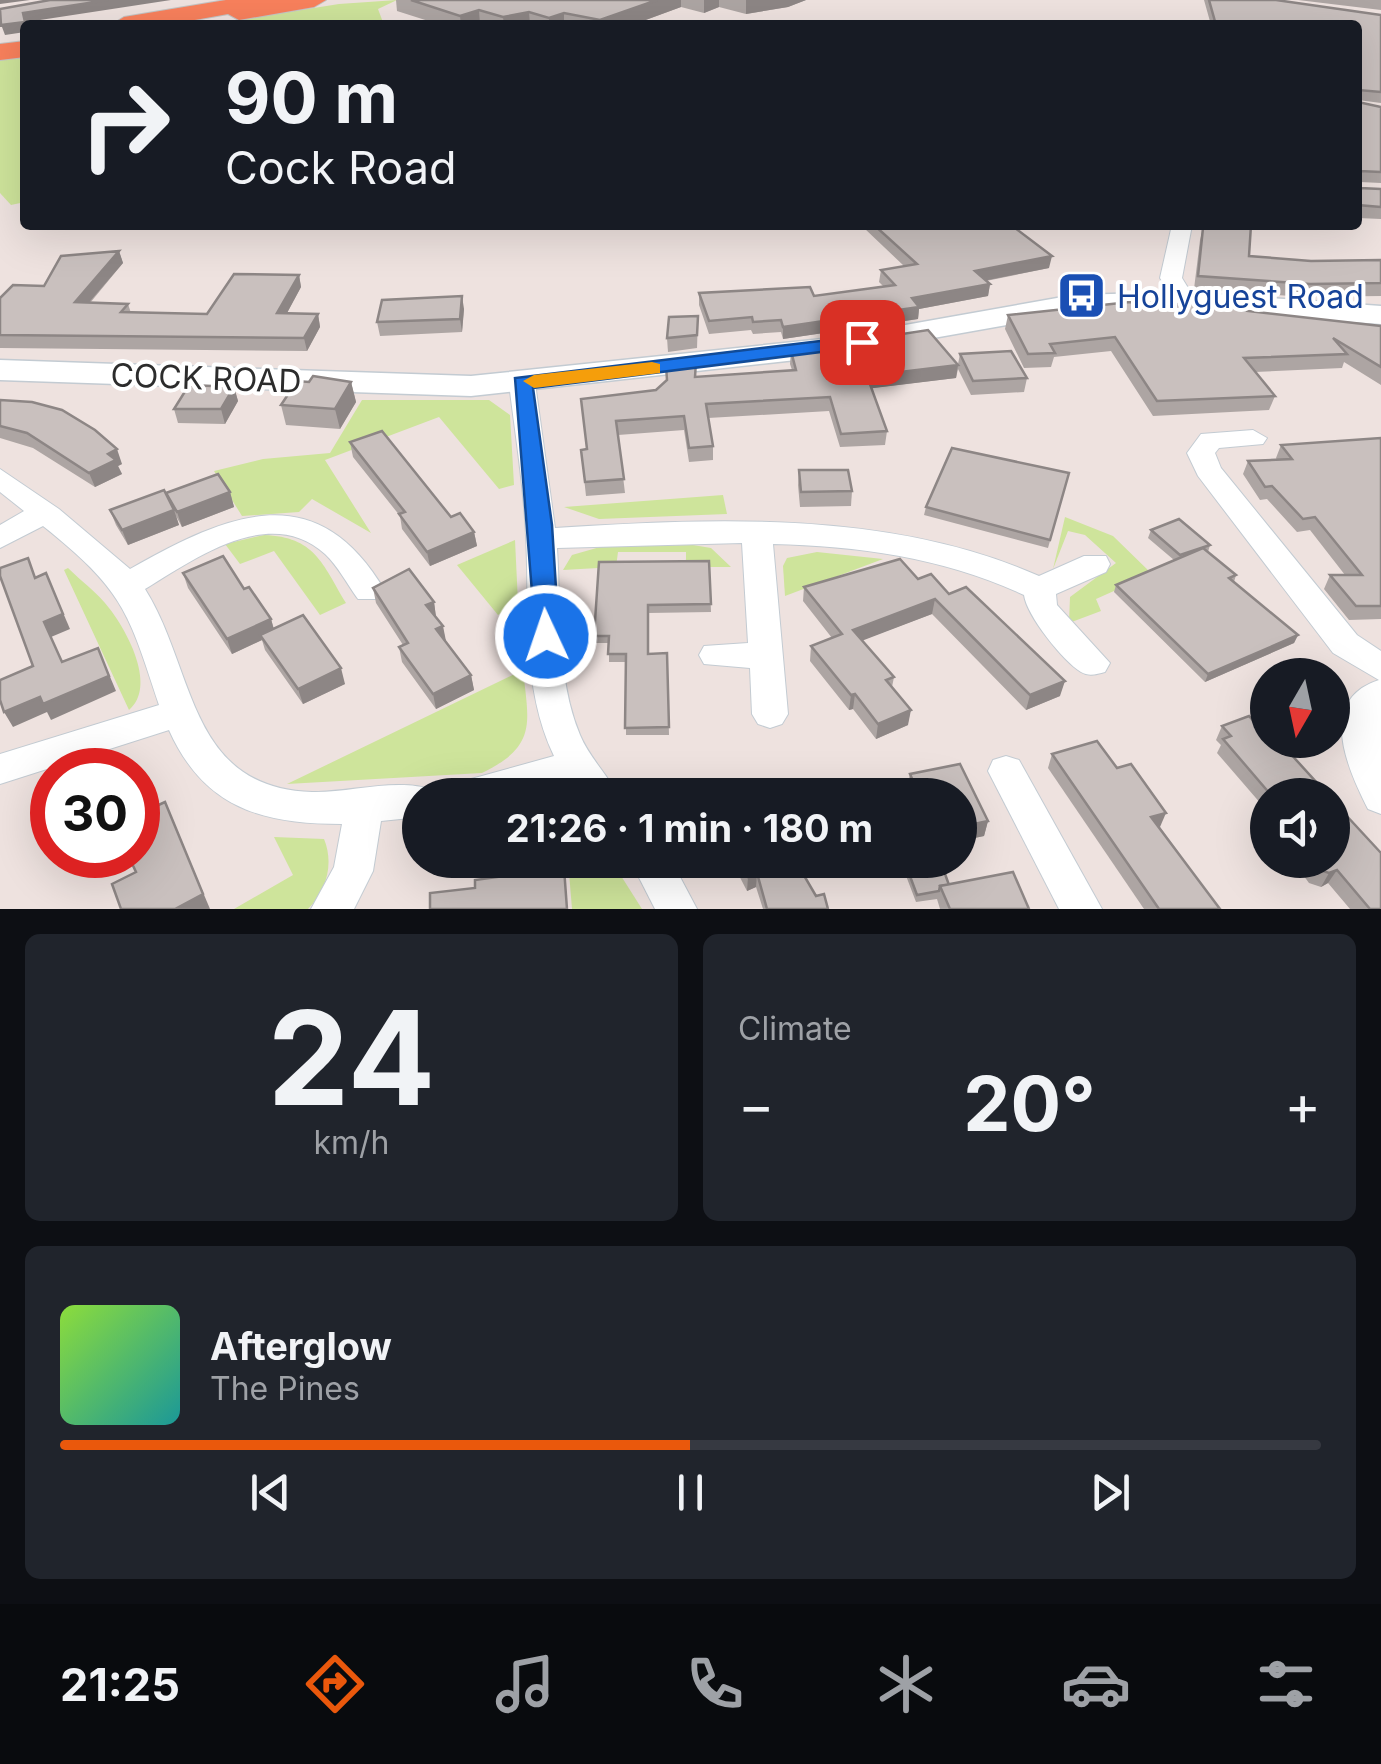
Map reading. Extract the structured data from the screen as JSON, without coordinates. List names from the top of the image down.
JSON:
{
  "streets": {
    "street": ["COCK ROAD"]
  },
  "places": {
    "bus stop": ["Hollyguest Road"]
  },
  "north": "bottom",
  "page": {
    "turn": ["90 m", "Cock Road"],
    "limit": "30",
    "trip": "21:26 · 1 min · 180 m",
    "tile": [
      ["24", "km/h"],
      "Climate"
    ],
    "heat": ["−", "20°", "+"],
    "song": ["Afterglow", "The Pines"],
    "tabs": "21:25"
  }
}
